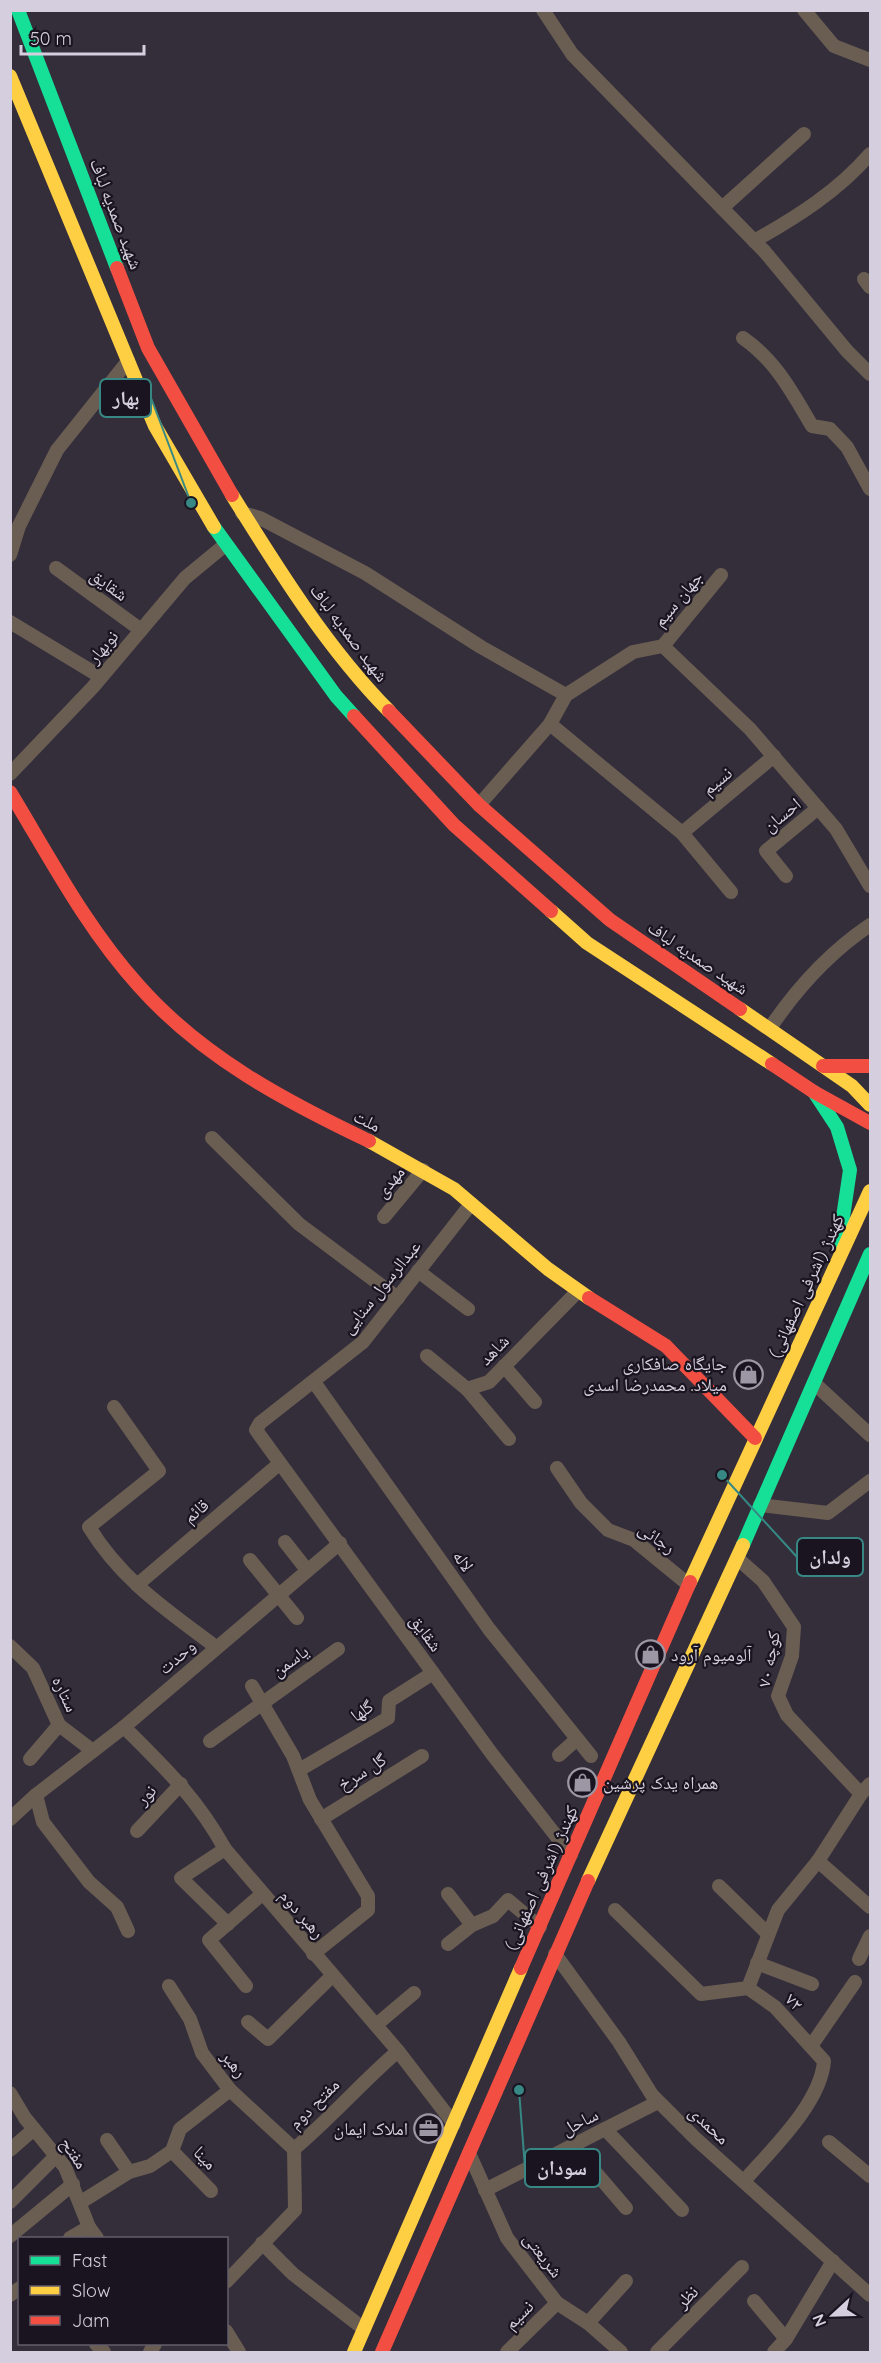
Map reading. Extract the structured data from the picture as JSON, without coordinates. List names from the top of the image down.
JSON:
{
  "streets": {
    "main road": ["شهید صمدیه لباف", "ملت", "کهندژ (اشرفی اصفهانی)"],
    "street": [
      "شقایق",
      "جهان سیم",
      "نوبهار",
      "نسیم",
      "احسان",
      "مهدی",
      "عبدالرسول سنایی",
      "شاهد",
      "قائم",
      "رجائی",
      "لاله",
      "وحدت",
      "کوچه ۷۰",
      "یاسمن",
      "ستاره",
      "گلها",
      "گل سرخ",
      "نور",
      "رهبر دوم",
      "۷۲",
      "رهبر",
      "مفتح دوم",
      "ساحل",
      "محمدی",
      "مفتح",
      "مینا",
      "شریعتی",
      "نظر"
    ]
  },
  "crossings": [
    ["شقایق", "نوبهار"],
    ["شقایق", "کهندژ (اشرفی اصفهانی)"],
    ["شقایق", "عبدالرسول سنایی"],
    ["شقایق", "قائم"],
    ["شقایق", "وحدت"],
    ["شقایق", "گلها"],
    ["نسیم", "شریعتی"],
    ["ملت", "مهدی"],
    ["ملت", "کهندژ (اشرفی اصفهانی)"],
    ["ملت", "عبدالرسول سنایی"],
    ["ملت", "شاهد"],
    ["کهندژ (اشرفی اصفهانی)", "رجائی"],
    ["کهندژ (اشرفی اصفهانی)", "رهبر دوم"],
    ["عبدالرسول سنایی", "لاله"],
    ["وحدت", "ستاره"],
    ["وحدت", "رهبر دوم"],
    ["نور", "رهبر دوم"],
    ["رهبر دوم", "مفتح دوم"],
    ["۷۲", "محمدی"],
    ["رهبر", "مفتح دوم"],
    ["ساحل", "محمدی"],
    ["ساحل", "شریعتی"]
  ],
  "places": {
    "other": ["بهار", "ولدان", "سودان"],
    "shop": ["جایگاه صافکاری میلاد. محمدرضا اسدی", "آلومیوم آرود", "همراه یدک پرشین"],
    "office": ["املاک ایمان"]
  },
  "legend": ["Fast", "Slow", "Jam"],
  "scale_bar": "50 m",
  "north": "left"
}
